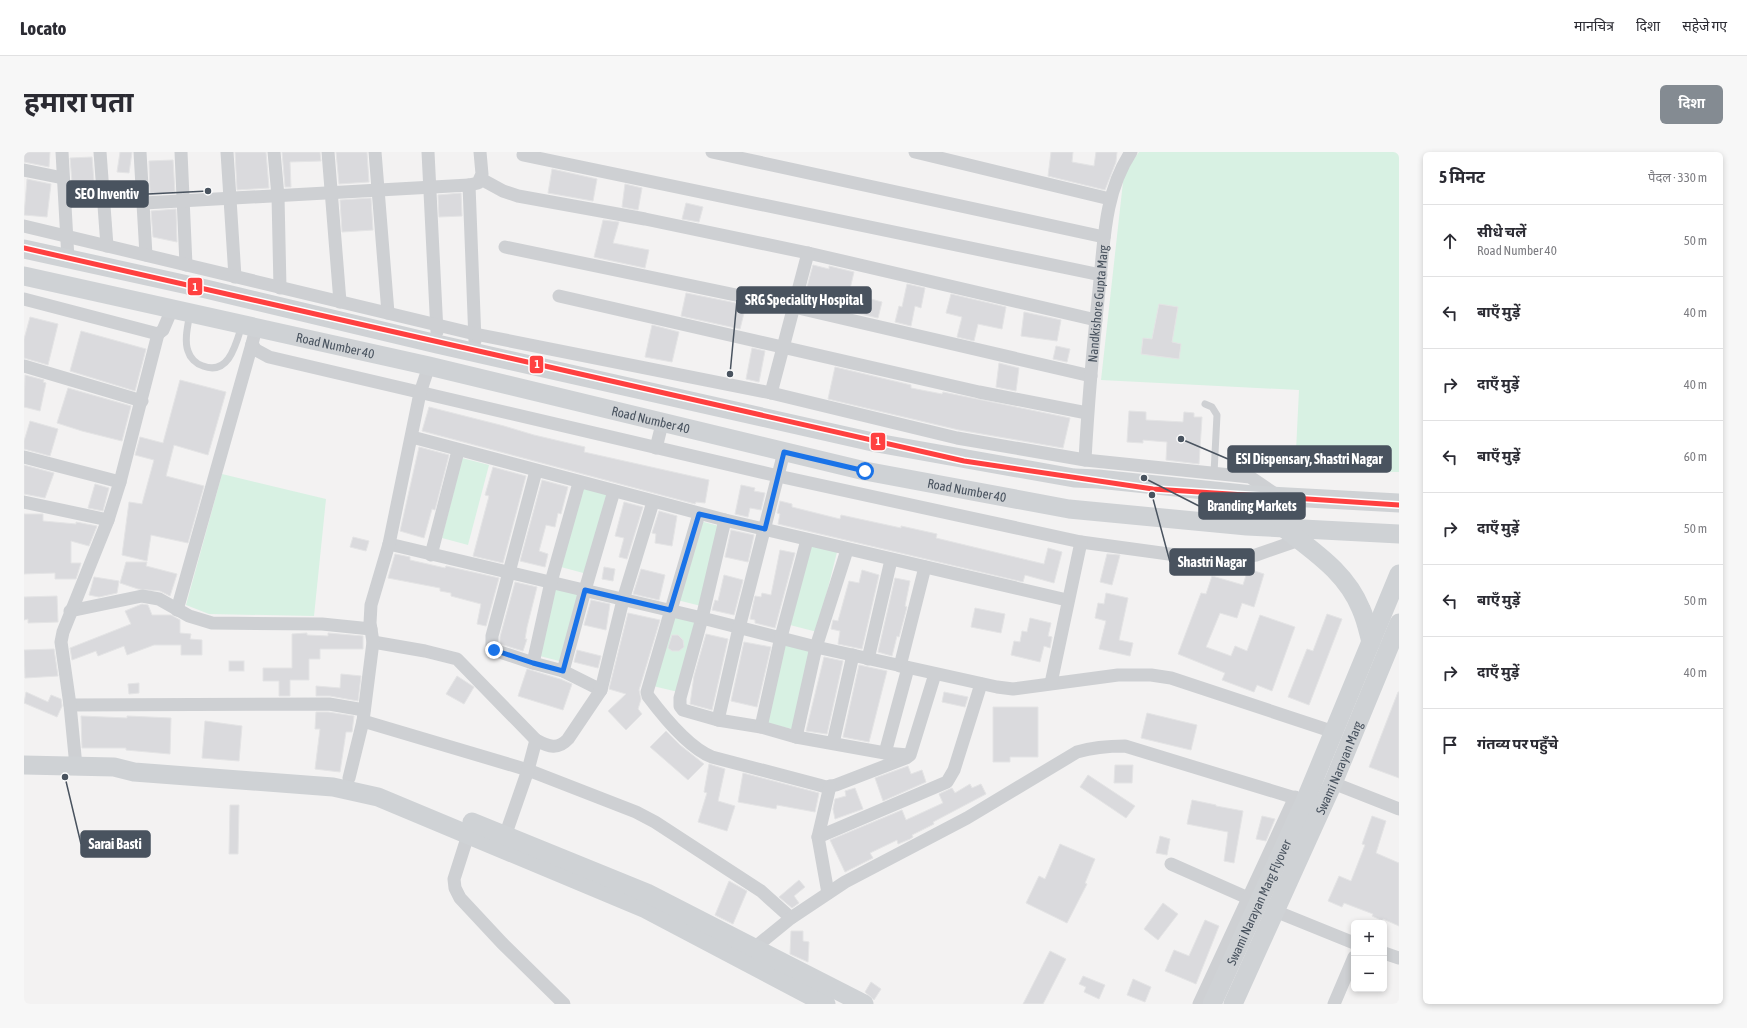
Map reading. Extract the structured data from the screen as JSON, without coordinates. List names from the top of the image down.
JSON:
{
  "streets": {
    "main road": ["Road Number 40", "Swami Narayan Marg", "Swami Narayan Marg Flyover"],
    "street": ["Nandkishore Gupta Marg"]
  },
  "crossings": [
    ["Swami Narayan Marg", "Swami Narayan Marg Flyover"]
  ],
  "places": [
    "SEO Inventiv",
    "SRG Speciality Hospital",
    "ESI Dispensary, Shastri Nagar",
    "Branding Markets",
    "Shastri Nagar",
    "Sarai Basti"
  ],
  "lines": ["transit line 1"],
  "page": {
    "header": "Locato",
    "nav": ["मानचित्र", "दिशा", "सहेजे गए"],
    "buttons": "दिशा",
    "title": "हमारा पता",
    "heading": ["5 मिनट", "पैदल · 330 m"],
    "list": [
      ["सीधे चलें", "Road Number 40", "50 m"],
      ["बाएँ मुड़ें", "40 m"],
      ["दाएँ मुड़ें", "40 m"],
      ["बाएँ मुड़ें", "60 m"],
      ["दाएँ मुड़ें", "50 m"],
      ["बाएँ मुड़ें", "50 m"],
      ["दाएँ मुड़ें", "40 m"],
      "गंतव्य पर पहुँचे"
    ],
    "map_buttons": ["+", "−"]
  }
}
